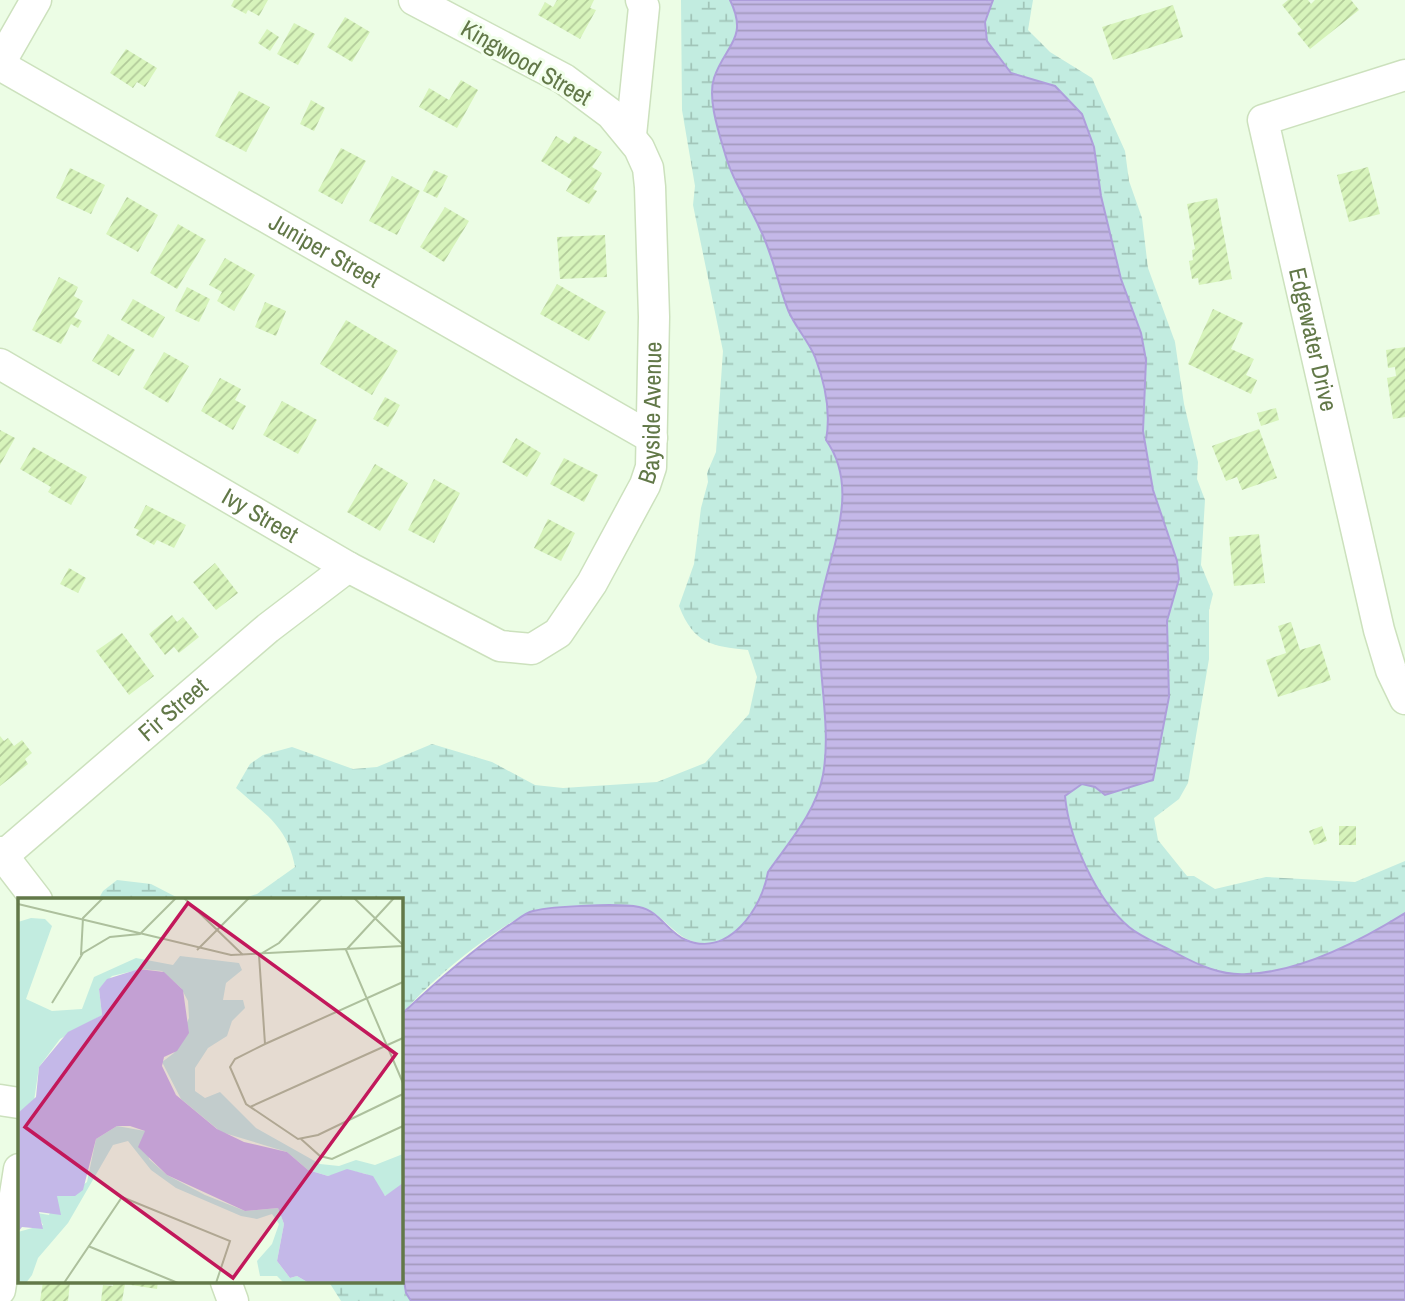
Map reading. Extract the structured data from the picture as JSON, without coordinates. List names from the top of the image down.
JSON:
{
  "streets": {
    "street": [
      "Kingwood Street",
      "Juniper Street",
      "Edgewater Drive",
      "Bayside Avenue",
      "Ivy Street",
      "Fir Street"
    ]
  },
  "crossings": [
    ["Kingwood Street", "Bayside Avenue"],
    ["Juniper Street", "Bayside Avenue"],
    ["Bayside Avenue", "Ivy Street"],
    ["Ivy Street", "Fir Street"]
  ]
}
